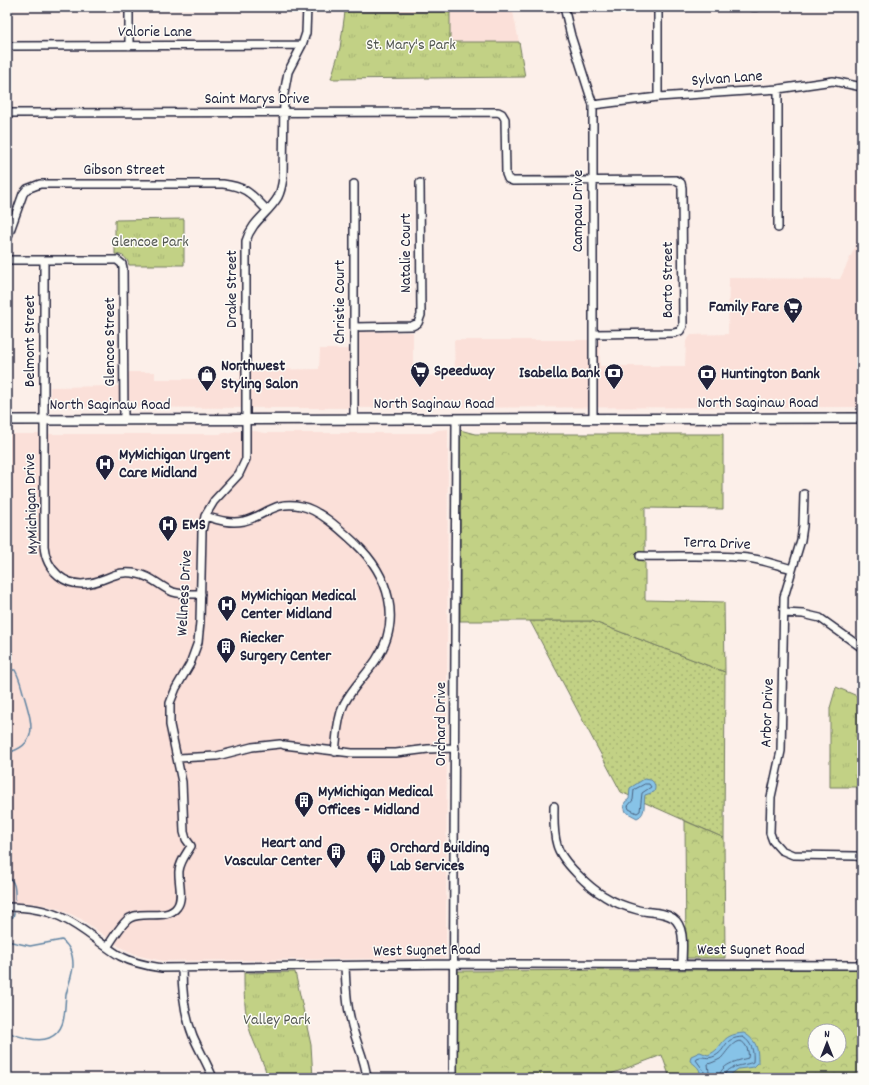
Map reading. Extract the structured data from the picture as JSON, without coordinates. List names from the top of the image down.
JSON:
{
  "streets": {
    "main road": ["North Saginaw Road"],
    "street": [
      "Valorie Lane",
      "Sylvan Lane",
      "Saint Marys Drive",
      "Gibson Street",
      "Campau Drive",
      "Natalie Court",
      "Barto Street",
      "Drake Street",
      "Christie Court",
      "Belmont Street",
      "Glencoe Street",
      "MyMichigan Drive",
      "Terra Drive",
      "Wellness Drive",
      "Arbor Drive",
      "Orchard Drive",
      "West Sugnet Road"
    ]
  },
  "crossings": [
    ["Valorie Lane", "Drake Street"],
    ["Sylvan Lane", "Campau Drive"],
    ["Saint Marys Drive", "Campau Drive"],
    ["Saint Marys Drive", "Barto Street"],
    ["Saint Marys Drive", "Drake Street"],
    ["Gibson Street", "Drake Street"],
    ["Campau Drive", "Barto Street"],
    ["Campau Drive", "North Saginaw Road"],
    ["Natalie Court", "Christie Court"],
    ["Drake Street", "North Saginaw Road"],
    ["Drake Street", "Wellness Drive"],
    ["Christie Court", "North Saginaw Road"],
    ["Belmont Street", "Glencoe Street"],
    ["Belmont Street", "North Saginaw Road"],
    ["Belmont Street", "MyMichigan Drive"],
    ["Glencoe Street", "North Saginaw Road"],
    ["North Saginaw Road", "MyMichigan Drive"],
    ["North Saginaw Road", "Wellness Drive"],
    ["North Saginaw Road", "Orchard Drive"],
    ["MyMichigan Drive", "Wellness Drive"],
    ["Terra Drive", "Arbor Drive"],
    ["Wellness Drive", "West Sugnet Road"],
    ["Orchard Drive", "West Sugnet Road"]
  ],
  "parks": ["St. Mary's Park", "Glencoe Park", "Valley Park"],
  "places": {
    "supermarket": ["Family Fare", "Speedway"],
    "bank": ["Isabella Bank", "Huntington Bank"],
    "shop": ["Northwest Styling Salon"],
    "hospital": ["MyMichigan Urgent Care Midland", "EMS", "MyMichigan Medical Center Midland"],
    "building": [
      "Riecker Surgery Center",
      "MyMichigan Medical Offices - Midland",
      "Heart and Vascular Center",
      "Orchard Building Lab Services"
    ]
  },
  "north": "top"
}
